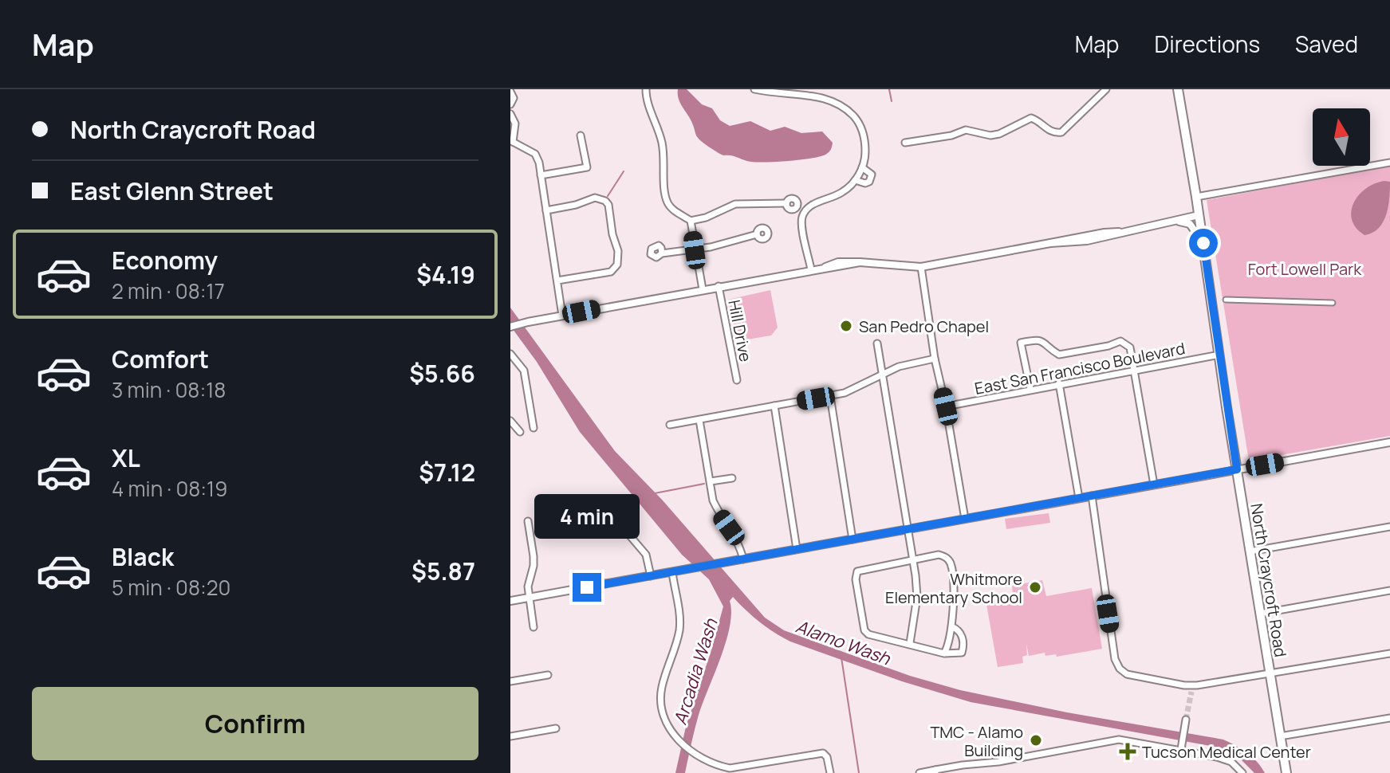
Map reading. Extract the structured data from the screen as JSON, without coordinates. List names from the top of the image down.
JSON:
{
  "streets": {
    "main road": ["North Craycroft Road"],
    "street": ["Hill Drive", "East San Francisco Boulevard"]
  },
  "crossings": [
    ["East San Francisco Boulevard", "North Craycroft Road"]
  ],
  "water": ["Alamo Wash", "Arcadia Wash"],
  "parks": ["Fort Lowell Park"],
  "places": {
    "other": ["San Pedro Chapel", "Whitmore Elementary School", "TMC - Alamo Building"],
    "health": ["Tucson Medical Center"]
  },
  "north": "top",
  "page": {
    "header": "Map",
    "nav": ["Map", "Directions", "Saved"],
    "banner": ["North Craycroft Road", "East Glenn Street"],
    "list": [
      {
        "name": "Economy",
        "note": "2 min · 08:17",
        "value": "$4.19"
      },
      {
        "name": "Comfort",
        "note": "3 min · 08:18",
        "value": "$5.66"
      },
      {
        "name": "XL",
        "note": "4 min · 08:19",
        "value": "$7.12"
      },
      {
        "name": "Black",
        "note": "5 min · 08:20",
        "value": "$5.87"
      }
    ],
    "bubble": "4 min",
    "buttons": "Confirm"
  }
}
